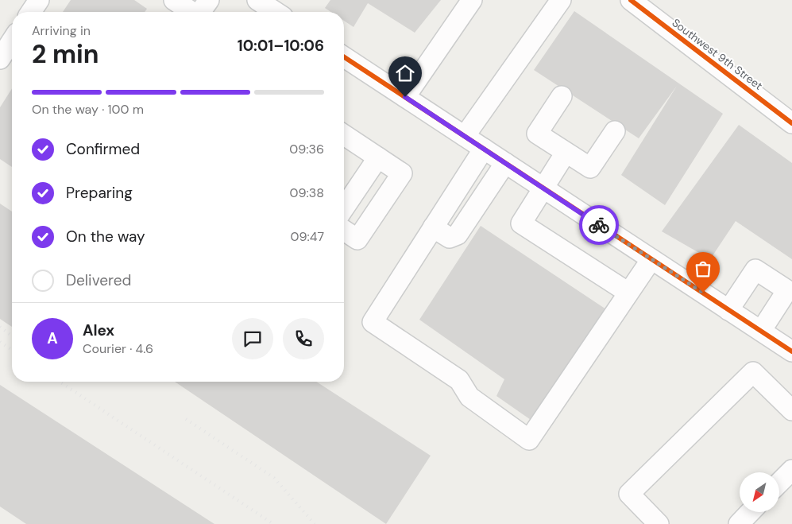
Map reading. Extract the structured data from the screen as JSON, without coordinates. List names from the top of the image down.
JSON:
{
  "streets": {
    "street": ["Southwest 9th Street"]
  },
  "north": "bottom left",
  "page": {
    "heading": ["2 min", "Arriving in", "10:01–10:06"],
    "panel": ["Alex", "Courier · 4.6"],
    "bar": "On the way · 100 m",
    "list": [
      ["Confirmed", "09:36"],
      ["Preparing", "09:38"],
      ["On the way", "09:47"],
      "Delivered"
    ],
    "round": "A"
  }
}
